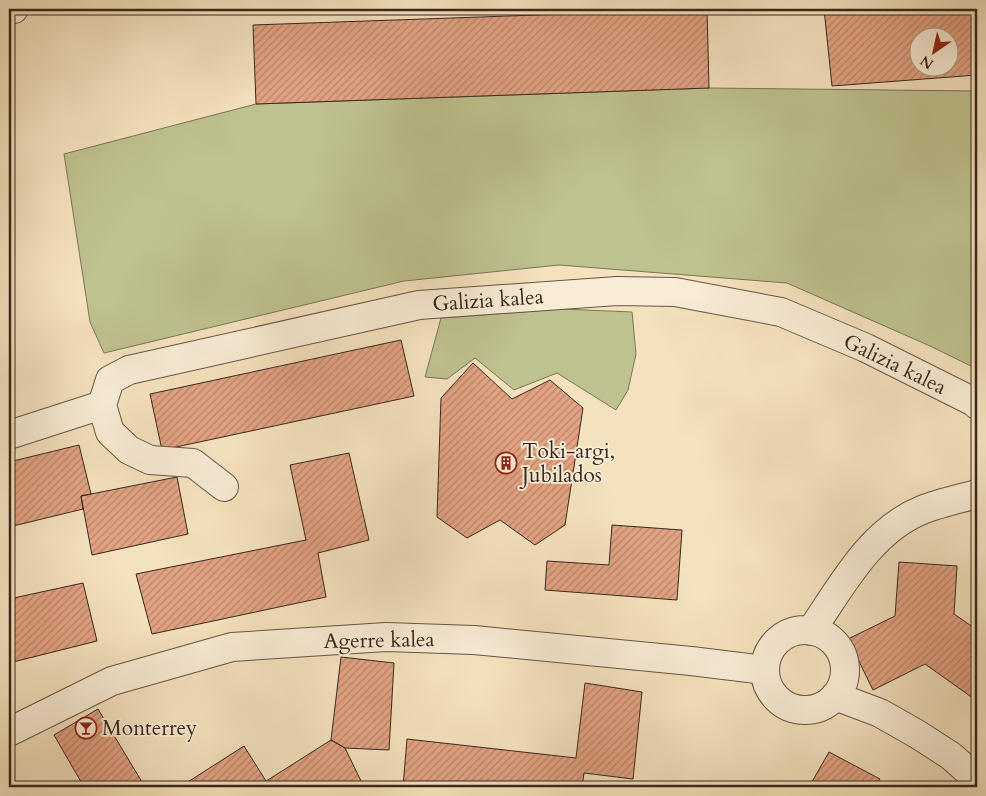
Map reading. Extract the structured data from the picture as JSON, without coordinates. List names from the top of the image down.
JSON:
{
  "streets": {
    "street": ["Galizia kalea", "Agerre kalea"]
  },
  "places": {
    "building": ["Toki-argi, Jubilados"],
    "bar": ["Monterrey"]
  },
  "north": "bottom left"
}
